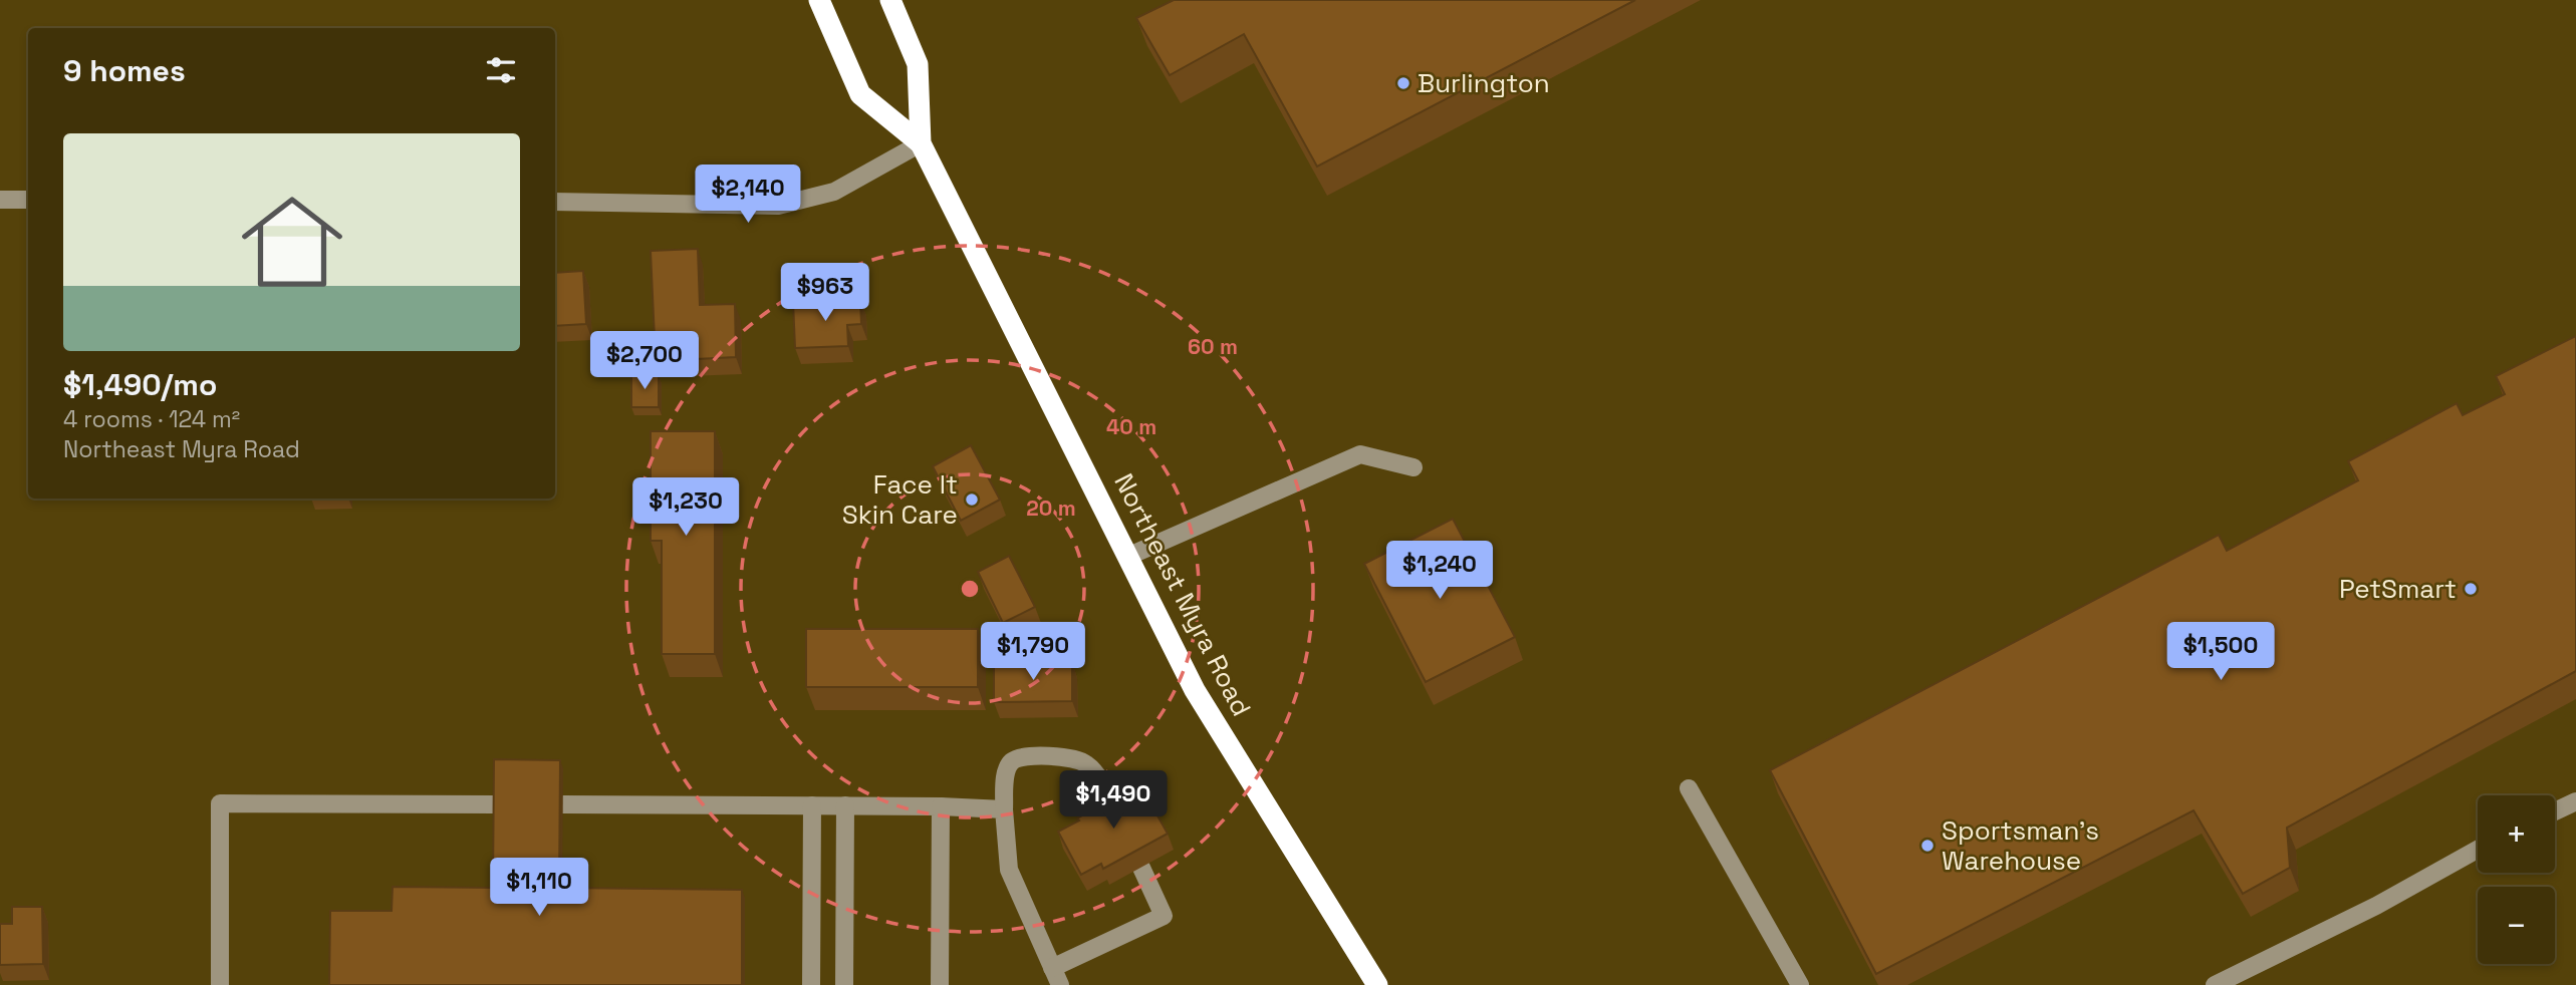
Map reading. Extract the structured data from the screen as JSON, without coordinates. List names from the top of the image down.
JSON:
{
  "streets": {
    "highway": ["Northeast Myra Road"]
  },
  "places": [
    "Burlington",
    "Face It Skin Care",
    "PetSmart",
    "Sportsman's Warehouse"
  ],
  "page": {
    "heading": "9 homes",
    "list": [
      {
        "name": "$1,490/mo",
        "note": "4 rooms · 124 m² · Northeast Myra Road"
      }
    ],
    "price": [
      "$2,140",
      "$963",
      "$2,700",
      "$1,230",
      "$1,240",
      "$1,790",
      "$1,500",
      "$1,490",
      "$1,110"
    ],
    "map_buttons": ["+", "−"]
  },
  "rings": ["60 m", "40 m", "20 m"]
}
